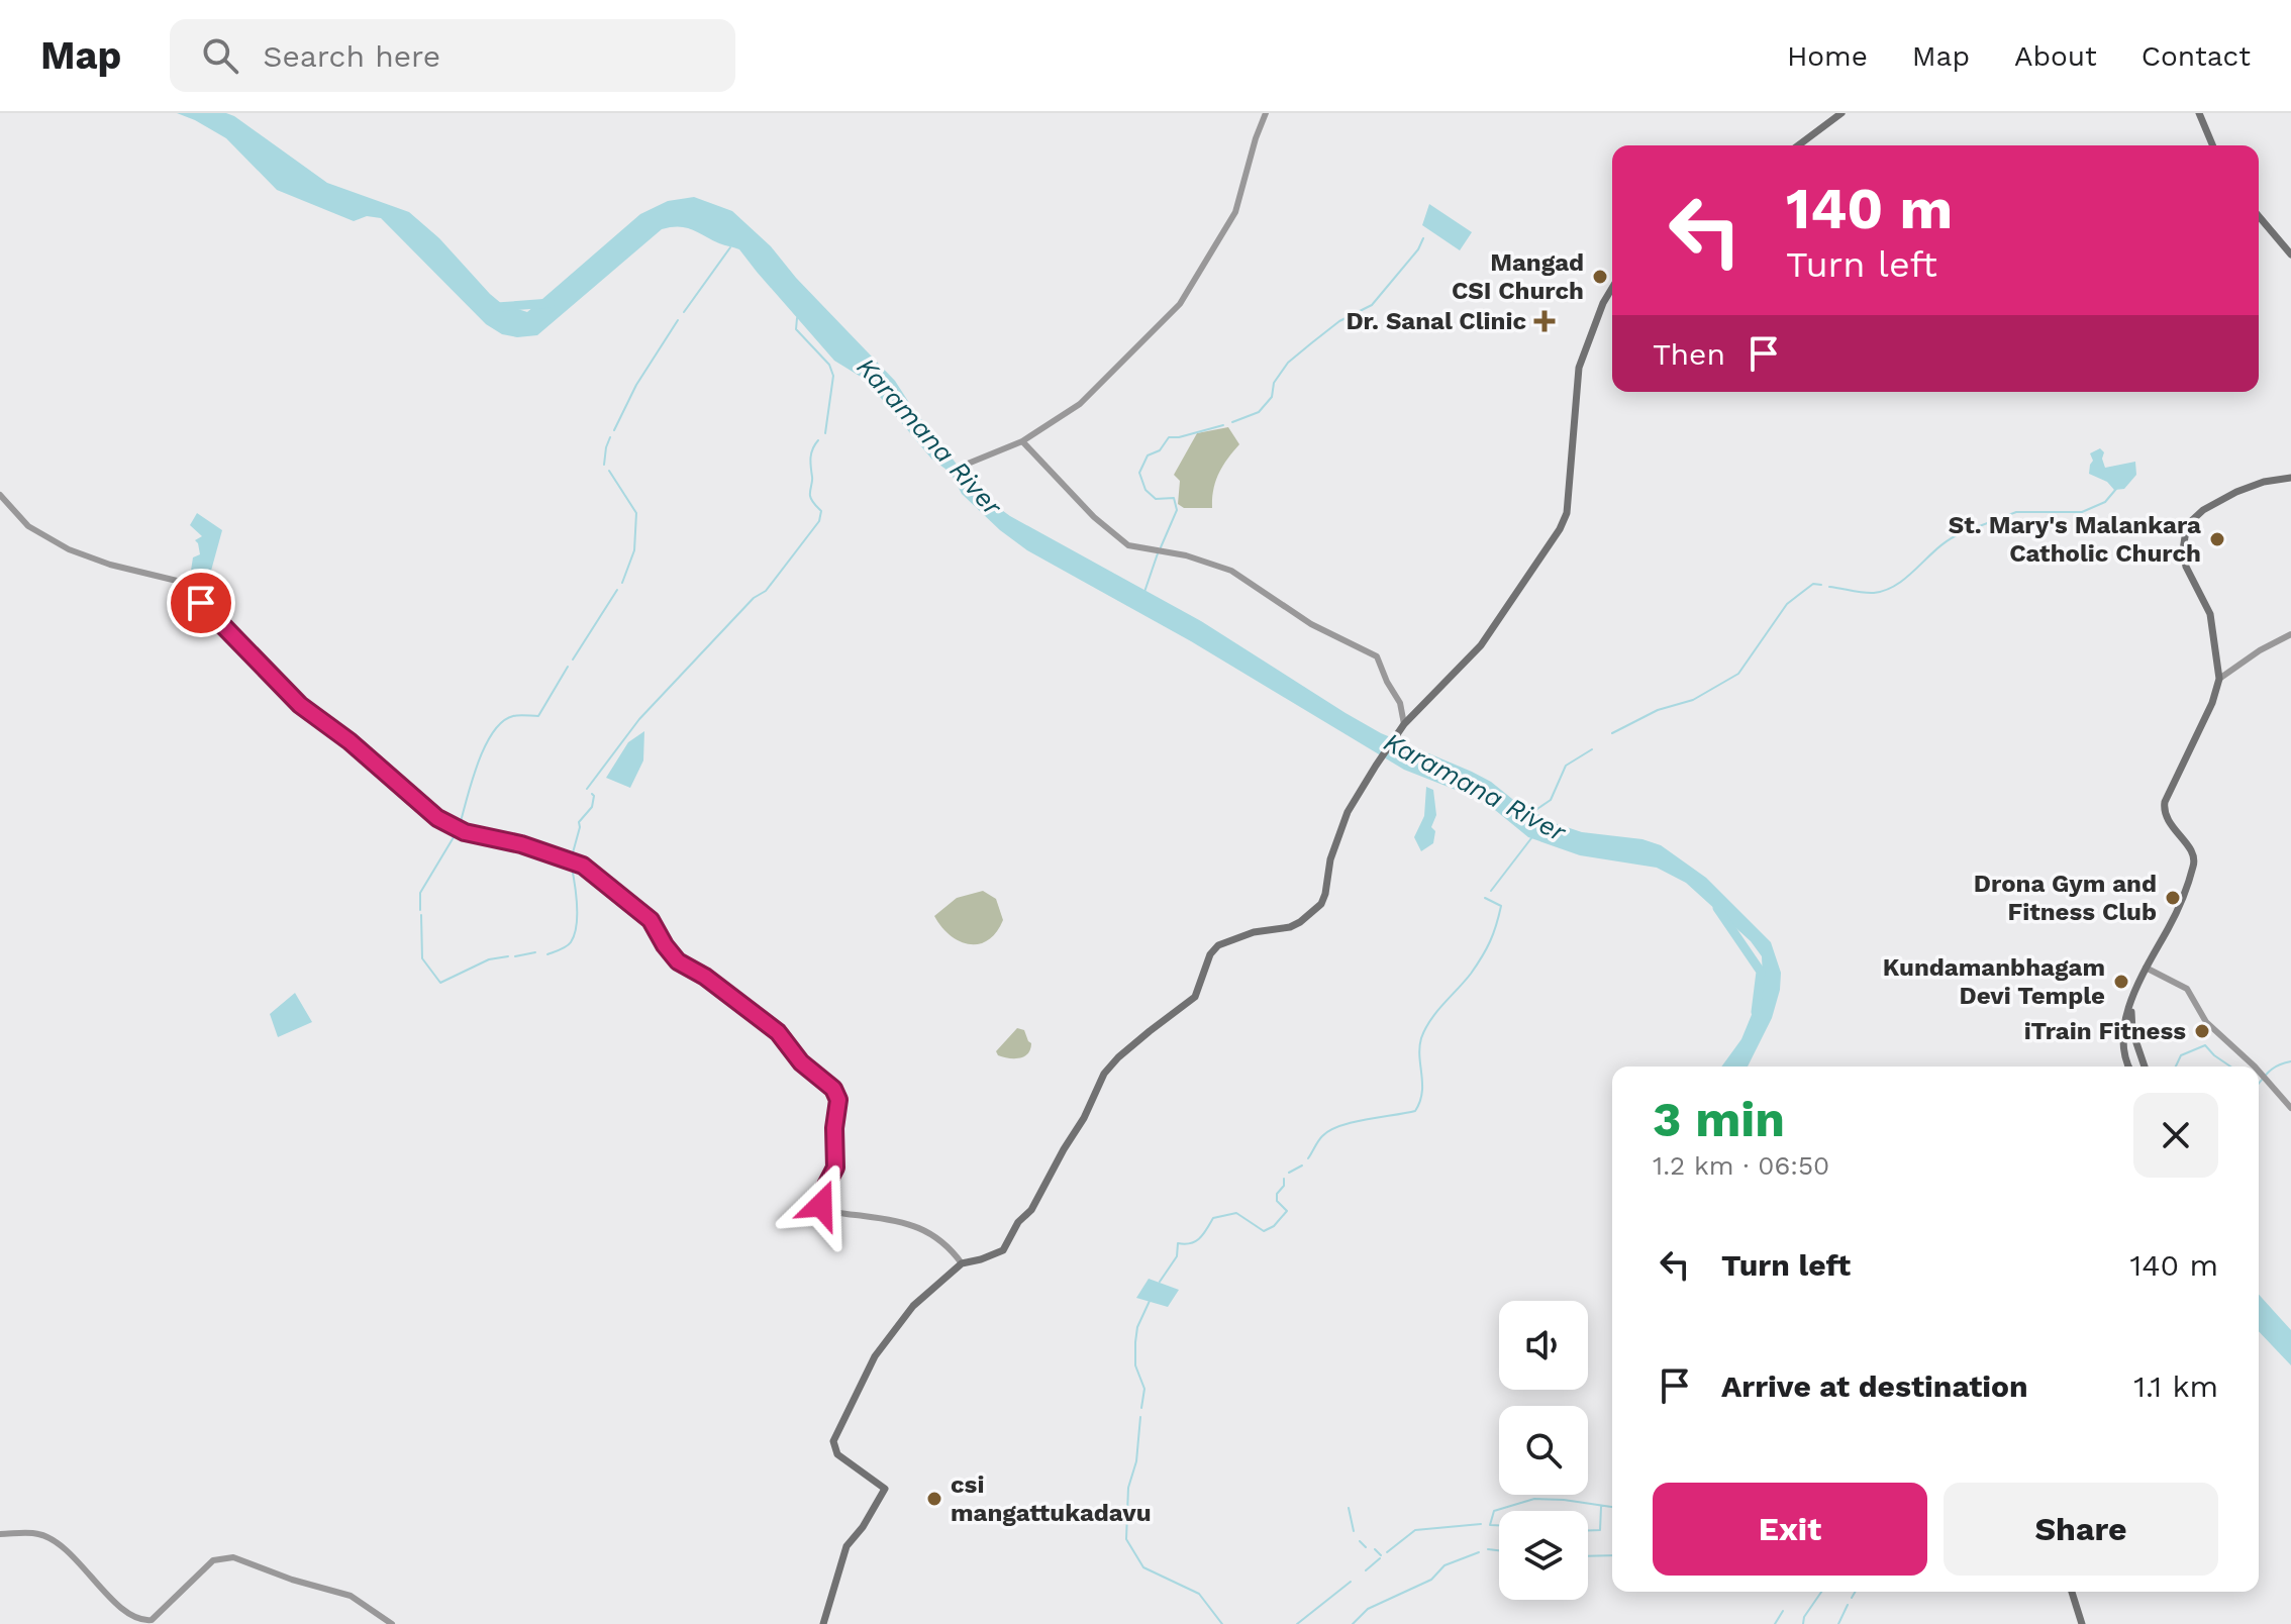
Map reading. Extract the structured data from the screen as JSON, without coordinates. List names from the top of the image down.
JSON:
{
  "water": ["Karamana River"],
  "places": {
    "other": [
      "Mangad CSI Church",
      "St. Mary's Malankara Catholic Church",
      "Drona Gym and Fitness Club",
      "Kundamanbhagam Devi Temple",
      "iTrain Fitness",
      "csi mangattukadavu"
    ],
    "health": ["Dr. Sanal Clinic"]
  },
  "page": {
    "header": "Map",
    "search": "Search here",
    "nav": [
      "Home",
      "Map",
      "About",
      "Contact"
    ],
    "turn": ["140 m", "Turn left"],
    "then": "Then",
    "heading": ["3 min", "1.2 km · 06:50"],
    "list": [
      {
        "name": "Turn left",
        "value": "140 m"
      },
      {
        "name": "Arrive at destination",
        "value": "1.1 km"
      }
    ],
    "buttons": ["Exit", "Share"]
  }
}
